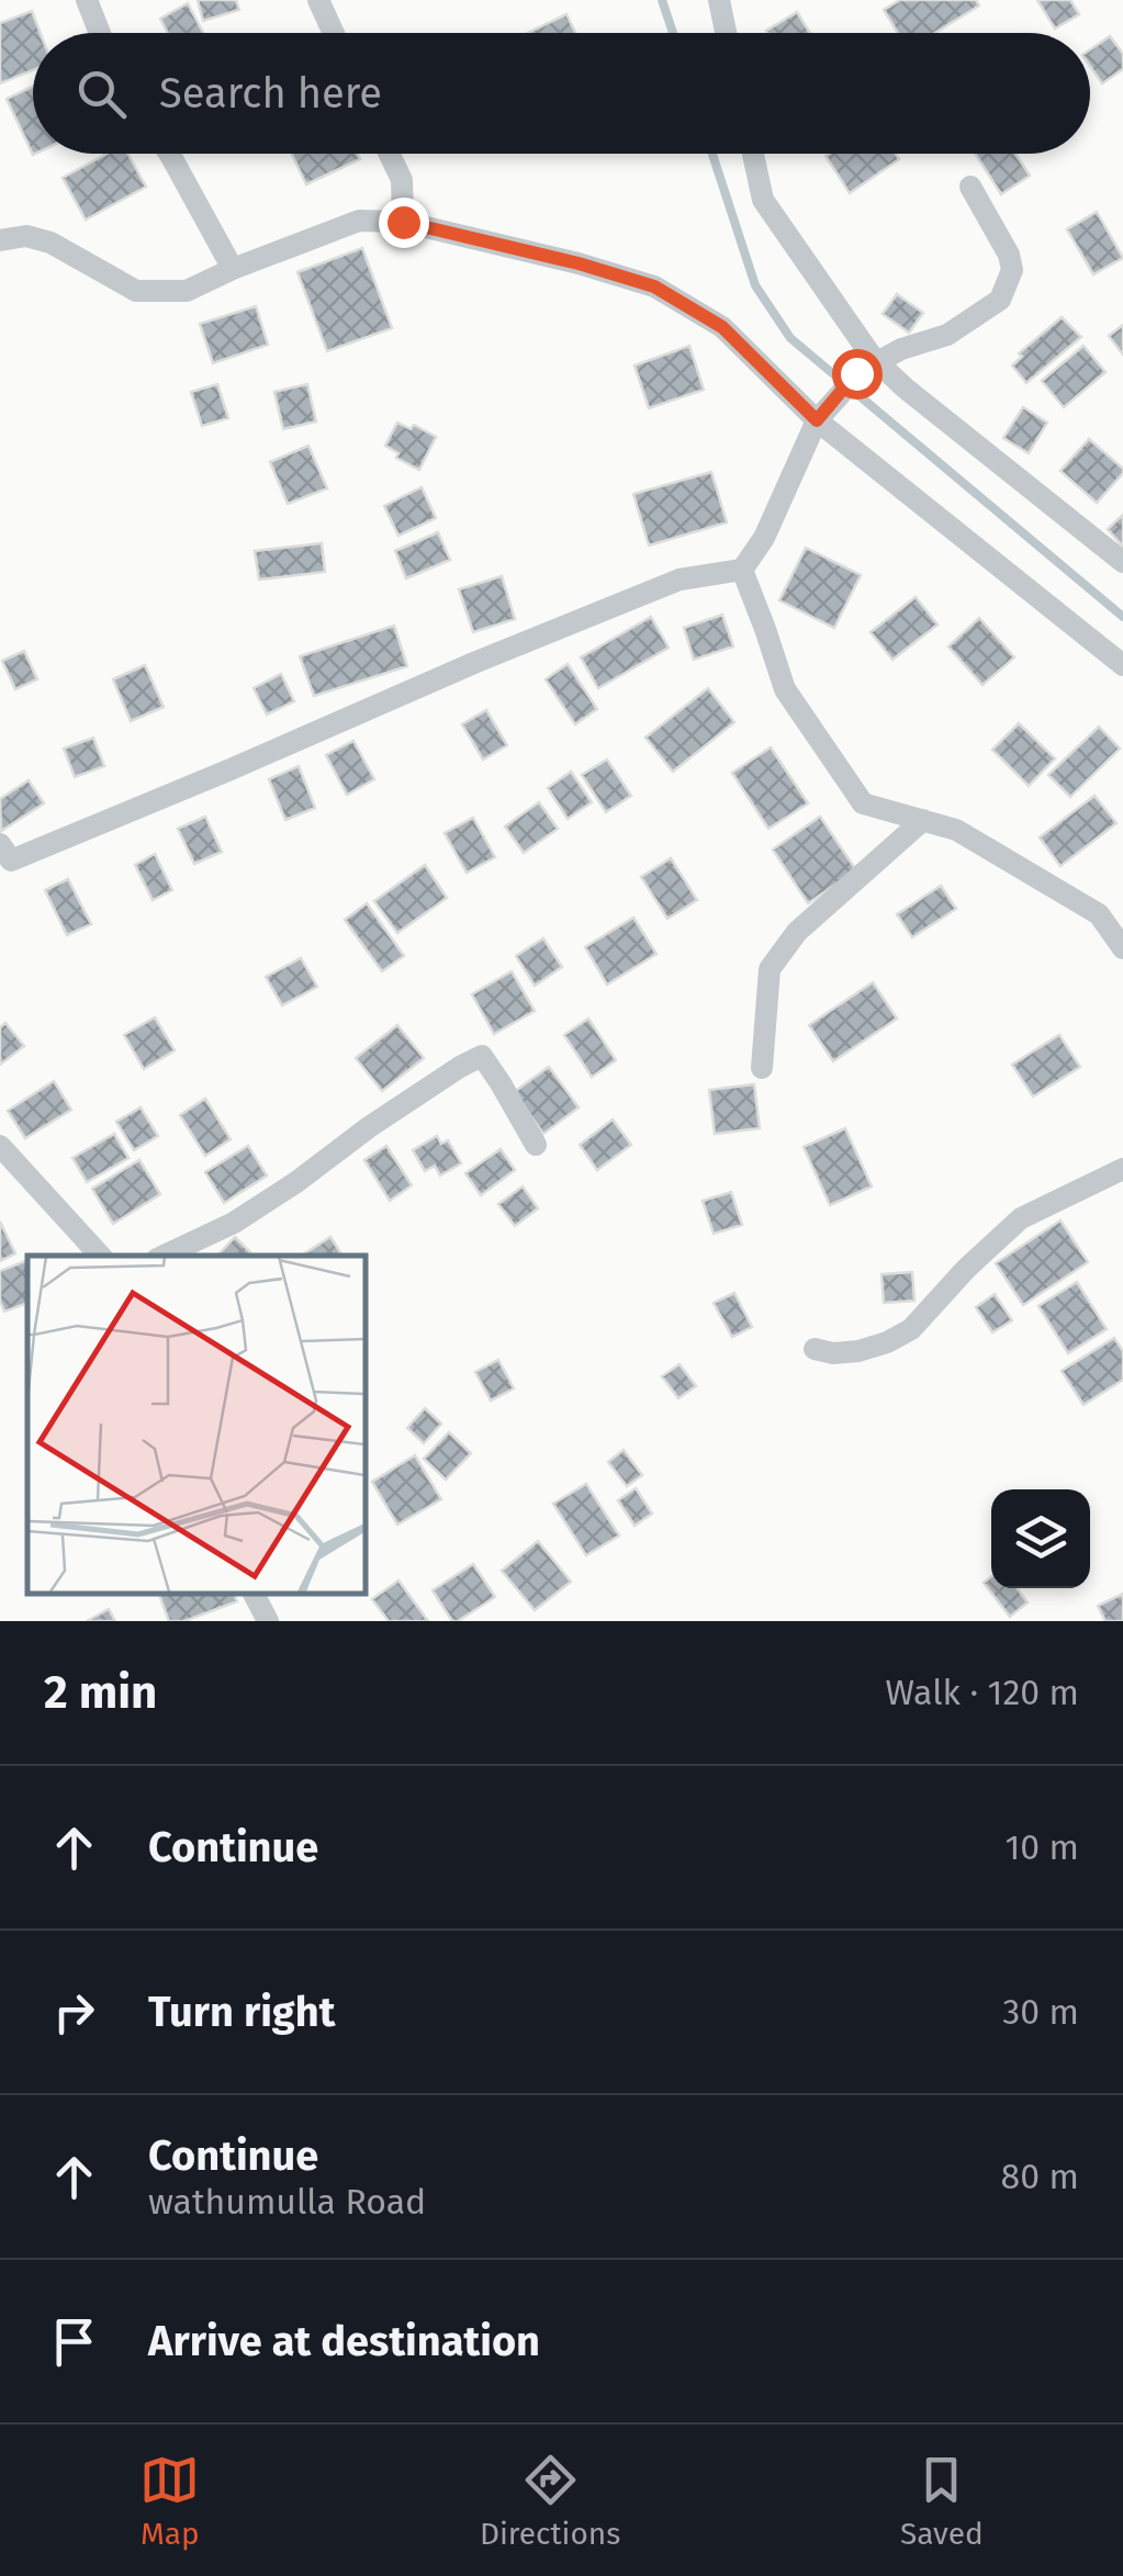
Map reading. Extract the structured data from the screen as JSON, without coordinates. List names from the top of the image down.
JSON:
{
  "page": {
    "search": "Search here",
    "heading": ["2 min", "Walk · 120 m"],
    "list": [
      ["Continue", "10 m"],
      ["Turn right", "30 m"],
      ["Continue", "wathumulla Road", "80 m"],
      "Arrive at destination"
    ],
    "nav": ["Map", "Directions", "Saved"]
  }
}
